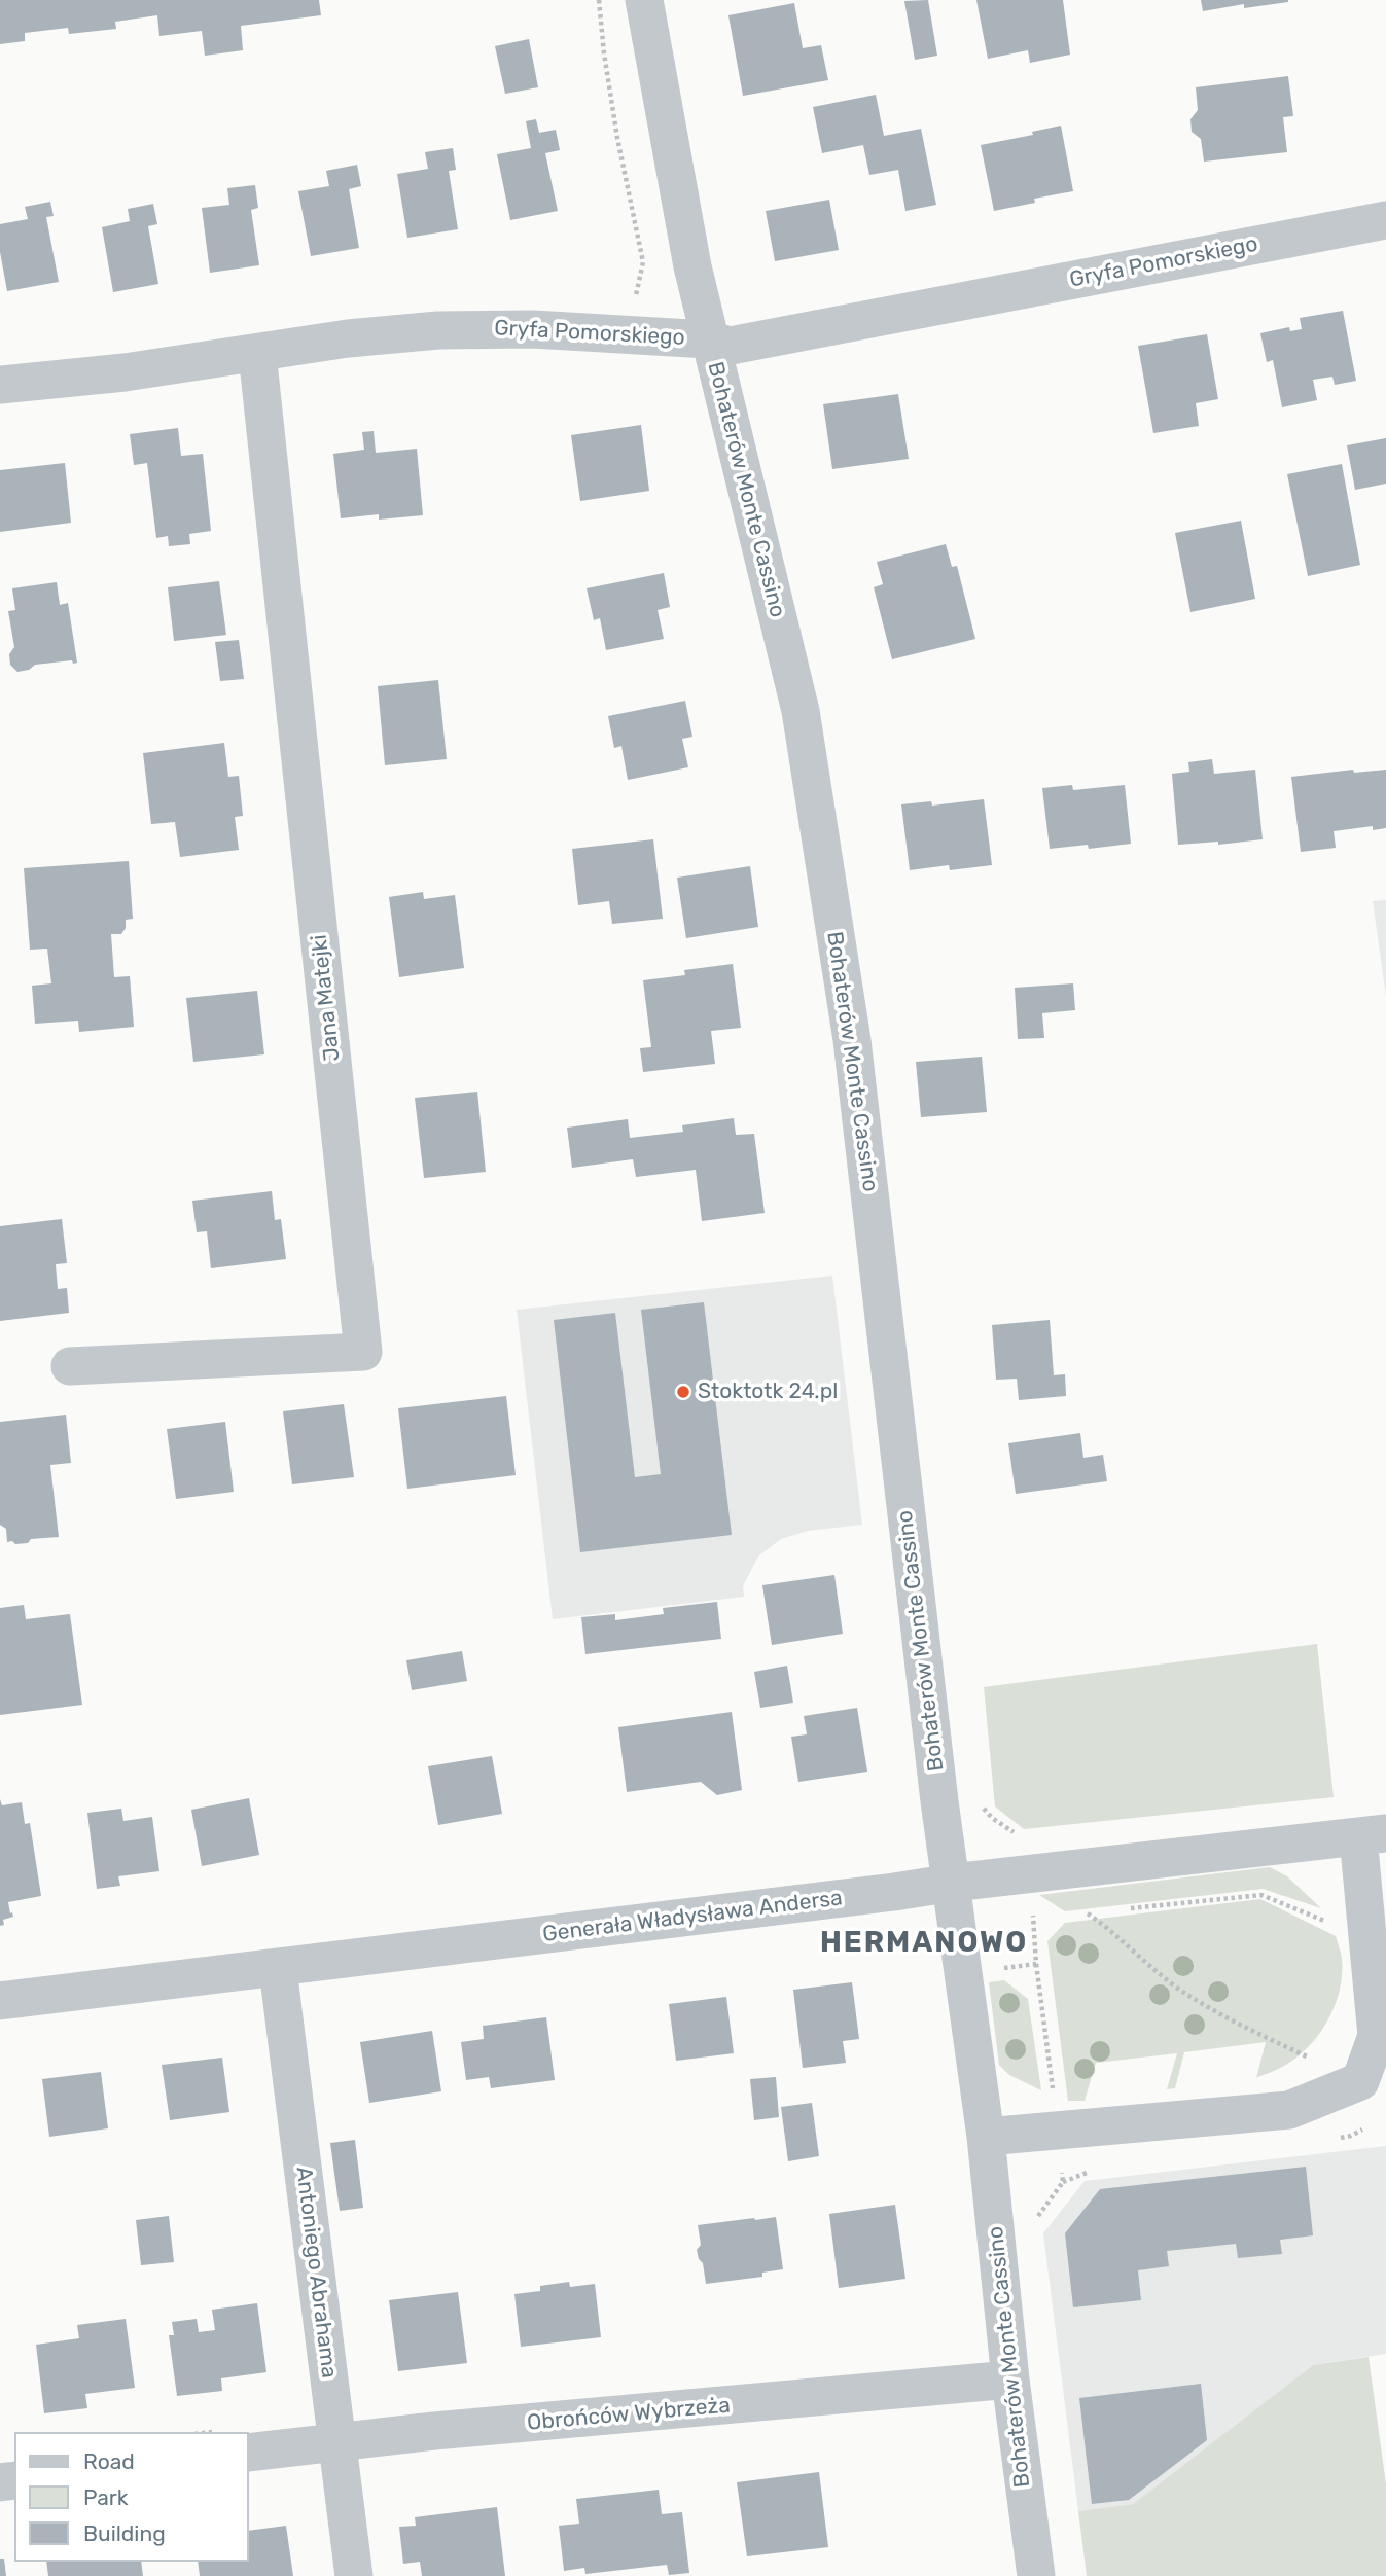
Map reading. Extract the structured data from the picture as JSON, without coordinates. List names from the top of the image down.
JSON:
{
  "streets": {
    "street": [
      "Gryfa Pomorskiego",
      "Bohaterów Monte Cassino",
      "Jana Matejki",
      "Generała Władysława Andersa",
      "Antoniego Abrahama",
      "Obrońców Wybrzeża"
    ]
  },
  "crossings": [
    ["Gryfa Pomorskiego", "Bohaterów Monte Cassino"],
    ["Gryfa Pomorskiego", "Jana Matejki"],
    ["Bohaterów Monte Cassino", "Generała Władysława Andersa"],
    ["Bohaterów Monte Cassino", "Obrońców Wybrzeża"],
    ["Generała Władysława Andersa", "Antoniego Abrahama"],
    ["Antoniego Abrahama", "Obrońców Wybrzeża"]
  ],
  "districts": ["HERMANOWO"],
  "places": ["Stoktotk 24.pl"],
  "legend": ["Road", "Park", "Building"]
}
